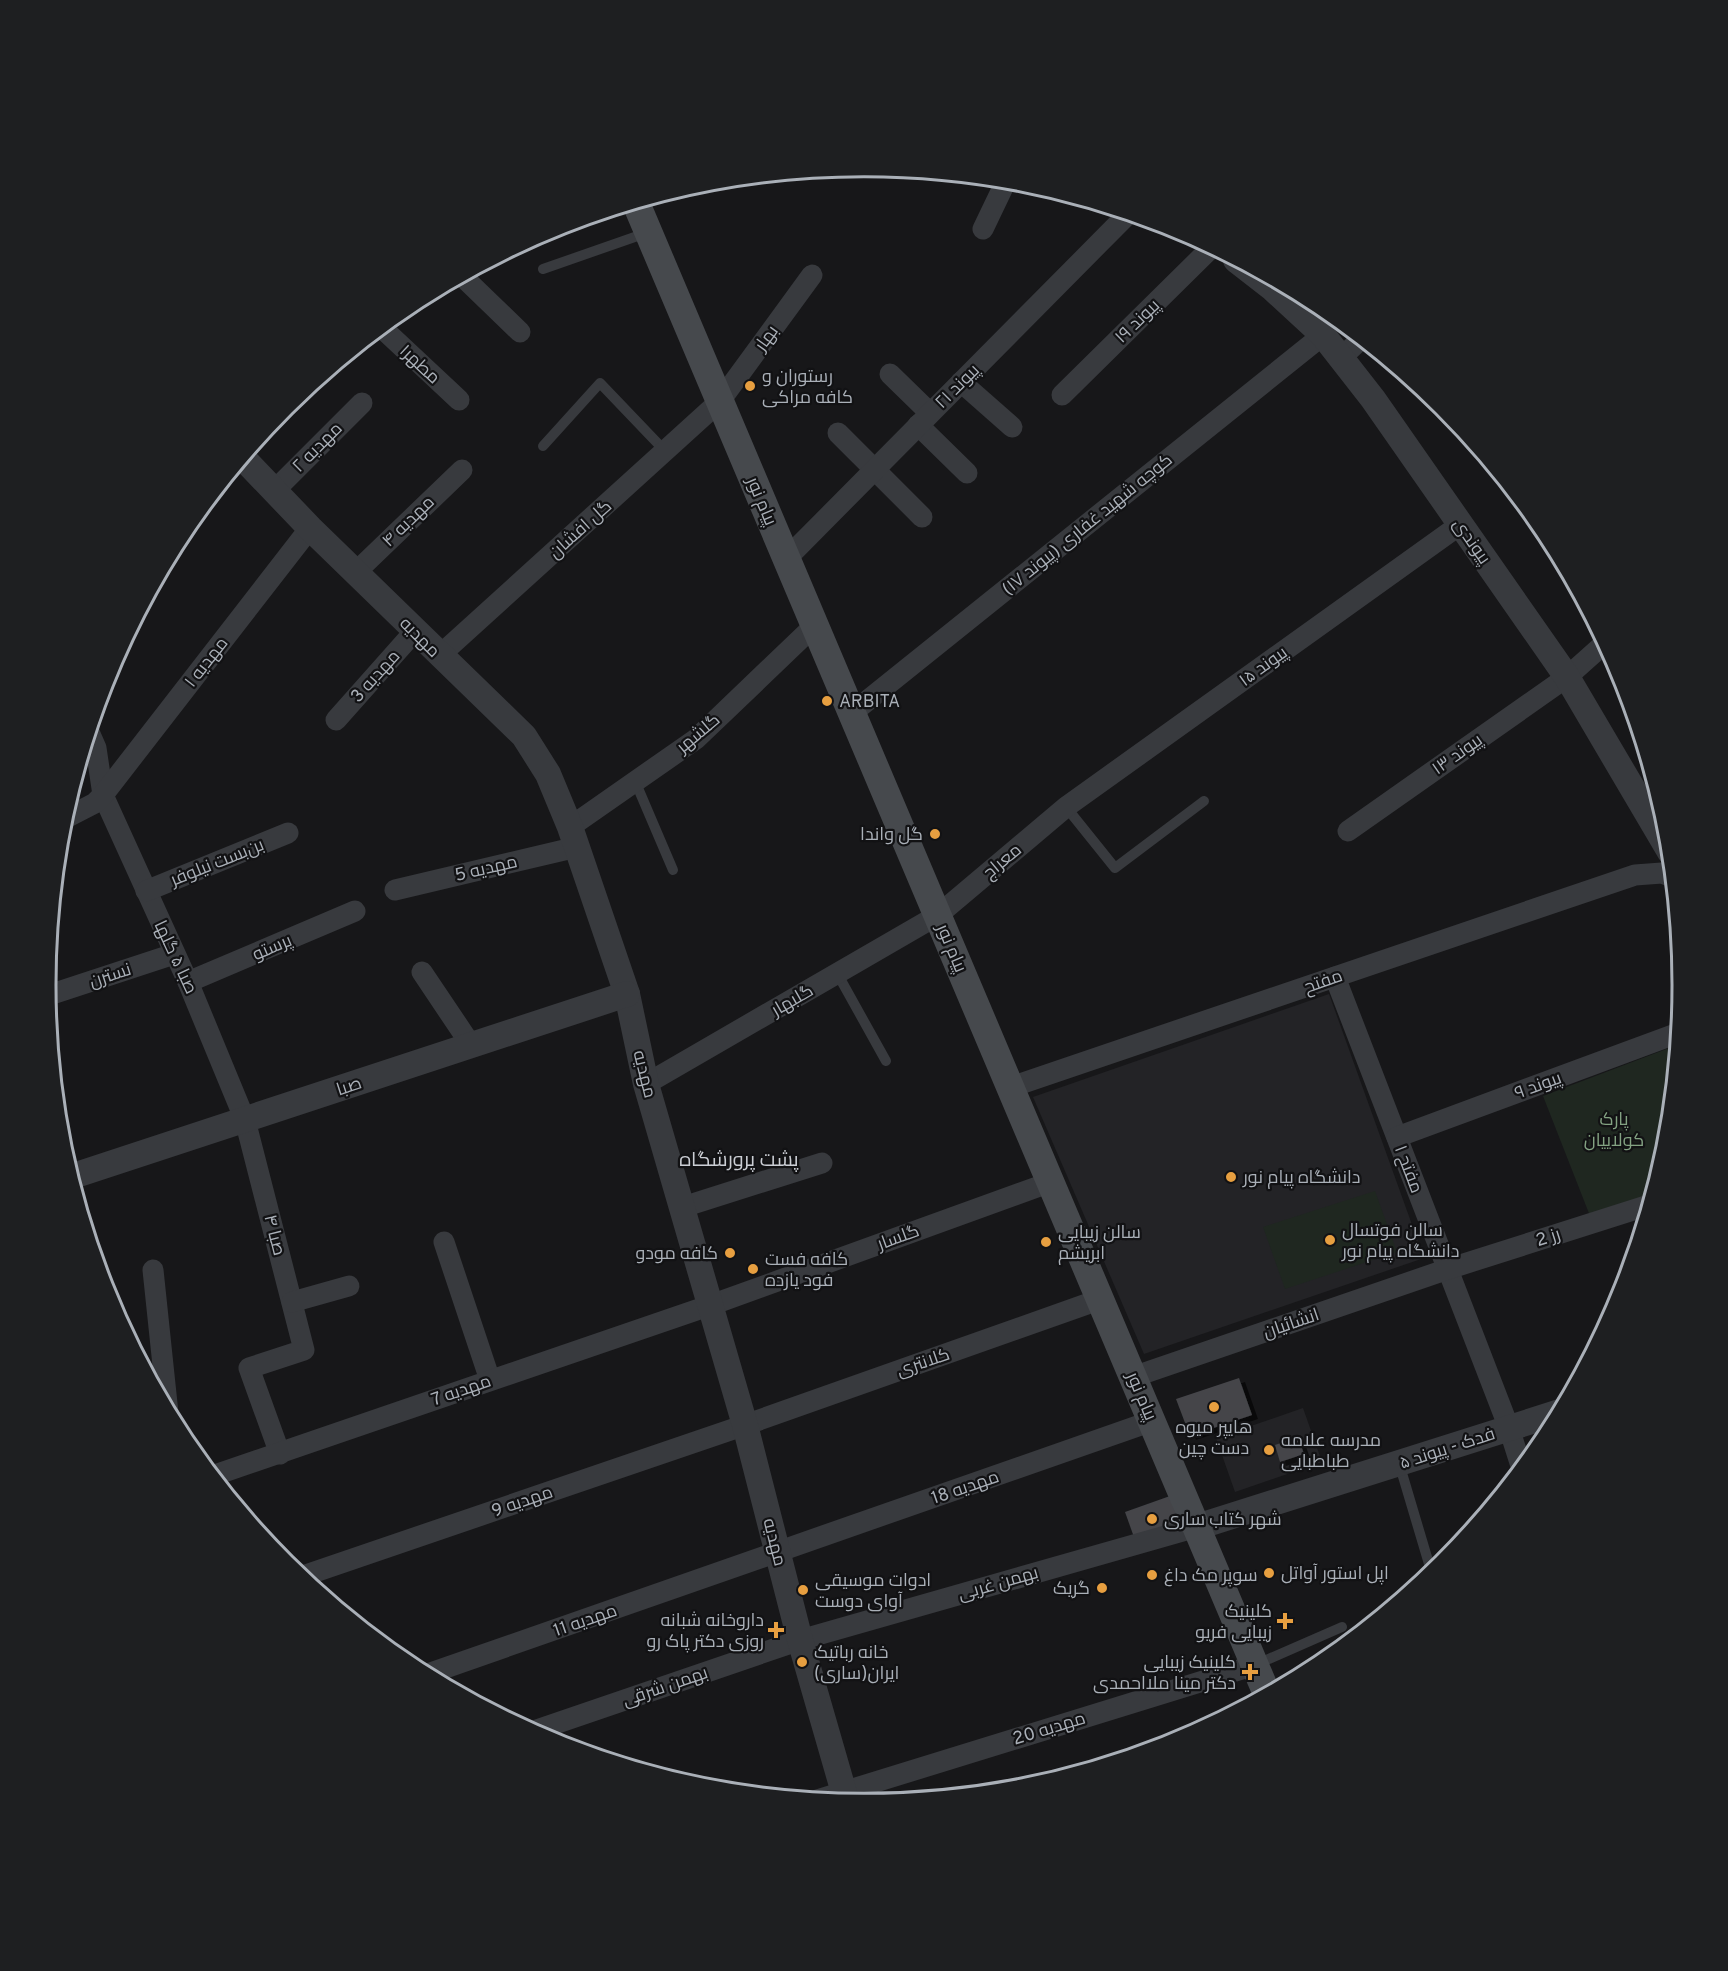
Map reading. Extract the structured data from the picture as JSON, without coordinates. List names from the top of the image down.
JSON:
{
  "streets": {
    "main road": ["پیام نور"],
    "street": [
      "پیوند ۱۹",
      "بهار",
      "مطهر۱",
      "پیوند ۲۱",
      "مهدیه ۲",
      "مهدیه ۴",
      "کوچه شهید غفاری (پیوند ۱۷)",
      "گل افشان",
      "پیوندی",
      "مهدیه",
      "مهدیه ۱",
      "پیوند ۱۵",
      "مهدیه 3",
      "گلشهر",
      "پیوند ۱۳",
      "معراج",
      "بن‌بست نیلوفر",
      "مهدیه 5",
      "پرستو",
      "صبا ۵ گلها",
      "نسترن",
      "مفتح",
      "گلبهار",
      "پیوند ۹",
      "صبا",
      "مفتح ۱",
      "صبا ۴",
      "گلسار",
      "رز 2",
      "انشائیان",
      "کلانتری",
      "مهدیه 7",
      "فدک - پیوند ۵",
      "مهدیه 18",
      "مهدیه 9",
      "بهمن غربی",
      "مهدیه 11",
      "بهمن شرقی",
      "مهدیه 20"
    ]
  },
  "crossings": [
    ["بهار", "پیام نور"],
    ["بهار", "گل افشان"],
    ["پیوند ۲۱", "پیام نور"],
    ["مهدیه ۲", "مهدیه"],
    ["پیام نور", "کوچه شهید غفاری (پیوند ۱۷)"],
    ["پیام نور", "گل افشان"],
    ["پیام نور", "گلشهر"],
    ["پیام نور", "معراج"],
    ["پیام نور", "مفتح"],
    ["پیام نور", "گلبهار"],
    ["پیام نور", "گلسار"],
    ["پیام نور", "انشائیان"],
    ["پیام نور", "کلانتری"],
    ["پیام نور", "فدک - پیوند ۵"],
    ["پیام نور", "مهدیه 18"],
    ["پیام نور", "بهمن غربی"],
    ["پیام نور", "مهدیه 20"],
    ["مهدیه ۴", "مهدیه"],
    ["کوچه شهید غفاری (پیوند ۱۷)", "پیوندی"],
    ["گل افشان", "مهدیه"],
    ["پیوندی", "پیوند ۱۵"],
    ["پیوندی", "پیوند ۱۳"],
    ["مهدیه", "مهدیه ۱"],
    ["مهدیه", "مهدیه 3"],
    ["مهدیه", "گلشهر"],
    ["مهدیه", "مهدیه 5"],
    ["مهدیه", "گلبهار"],
    ["مهدیه", "صبا"],
    ["مهدیه", "گلسار"],
    ["مهدیه", "کلانتری"],
    ["مهدیه", "مهدیه 7"],
    ["مهدیه", "مهدیه 18"],
    ["مهدیه", "مهدیه 9"],
    ["مهدیه", "بهمن غربی"],
    ["مهدیه", "مهدیه 11"],
    ["مهدیه", "بهمن شرقی"],
    ["مهدیه ۱", "صبا ۵ گلها"],
    ["پیوند ۱۵", "معراج"],
    ["گلشهر", "مهدیه 5"],
    ["معراج", "گلبهار"],
    ["بن‌بست نیلوفر", "صبا ۵ گلها"],
    ["پرستو", "صبا ۵ گلها"],
    ["صبا ۵ گلها", "نسترن"],
    ["صبا ۵ گلها", "صبا"],
    ["صبا ۵ گلها", "صبا ۴"],
    ["مفتح", "مفتح ۱"],
    ["پیوند ۹", "مفتح ۱"],
    ["صبا", "صبا ۴"],
    ["مفتح ۱", "رز 2"],
    ["مفتح ۱", "انشائیان"],
    ["مفتح ۱", "فدک - پیوند ۵"],
    ["صبا ۴", "مهدیه 7"],
    ["گلسار", "مهدیه 7"],
    ["رز 2", "انشائیان"],
    ["کلانتری", "مهدیه 9"],
    ["فدک - پیوند ۵", "بهمن غربی"],
    ["مهدیه 18", "مهدیه 11"],
    ["بهمن غربی", "بهمن شرقی"]
  ],
  "districts": ["پشت پرورشگاه"],
  "parks": ["پارک کولاییان"],
  "places": {
    "other": [
      "رستوران و کافه مراکی",
      "ARBITA",
      "گل واندا",
      "دانشگاه پیام نور",
      "سالن فوتسال دانشگاه پیام نور",
      "سالن زیبایی ابریشم",
      "کافه مودو",
      "کافه فست فود یازده",
      "هایپر میوه دست چین",
      "مدرسه علامه طباطبایی",
      "شهر کتاب ساری",
      "اپل استور آواتل",
      "سوپر مک داغ",
      "گریک",
      "ادوات موسیقی آوای دوست",
      "خانه رباتیک ایران(ساری)"
    ],
    "health": ["کلینیک زیبایی فریو", "داروخانه شبانه روزی دکتر پاک رو", "کلینیک زیبایی دکتر مینا ملااحمدی"]
  }
}
